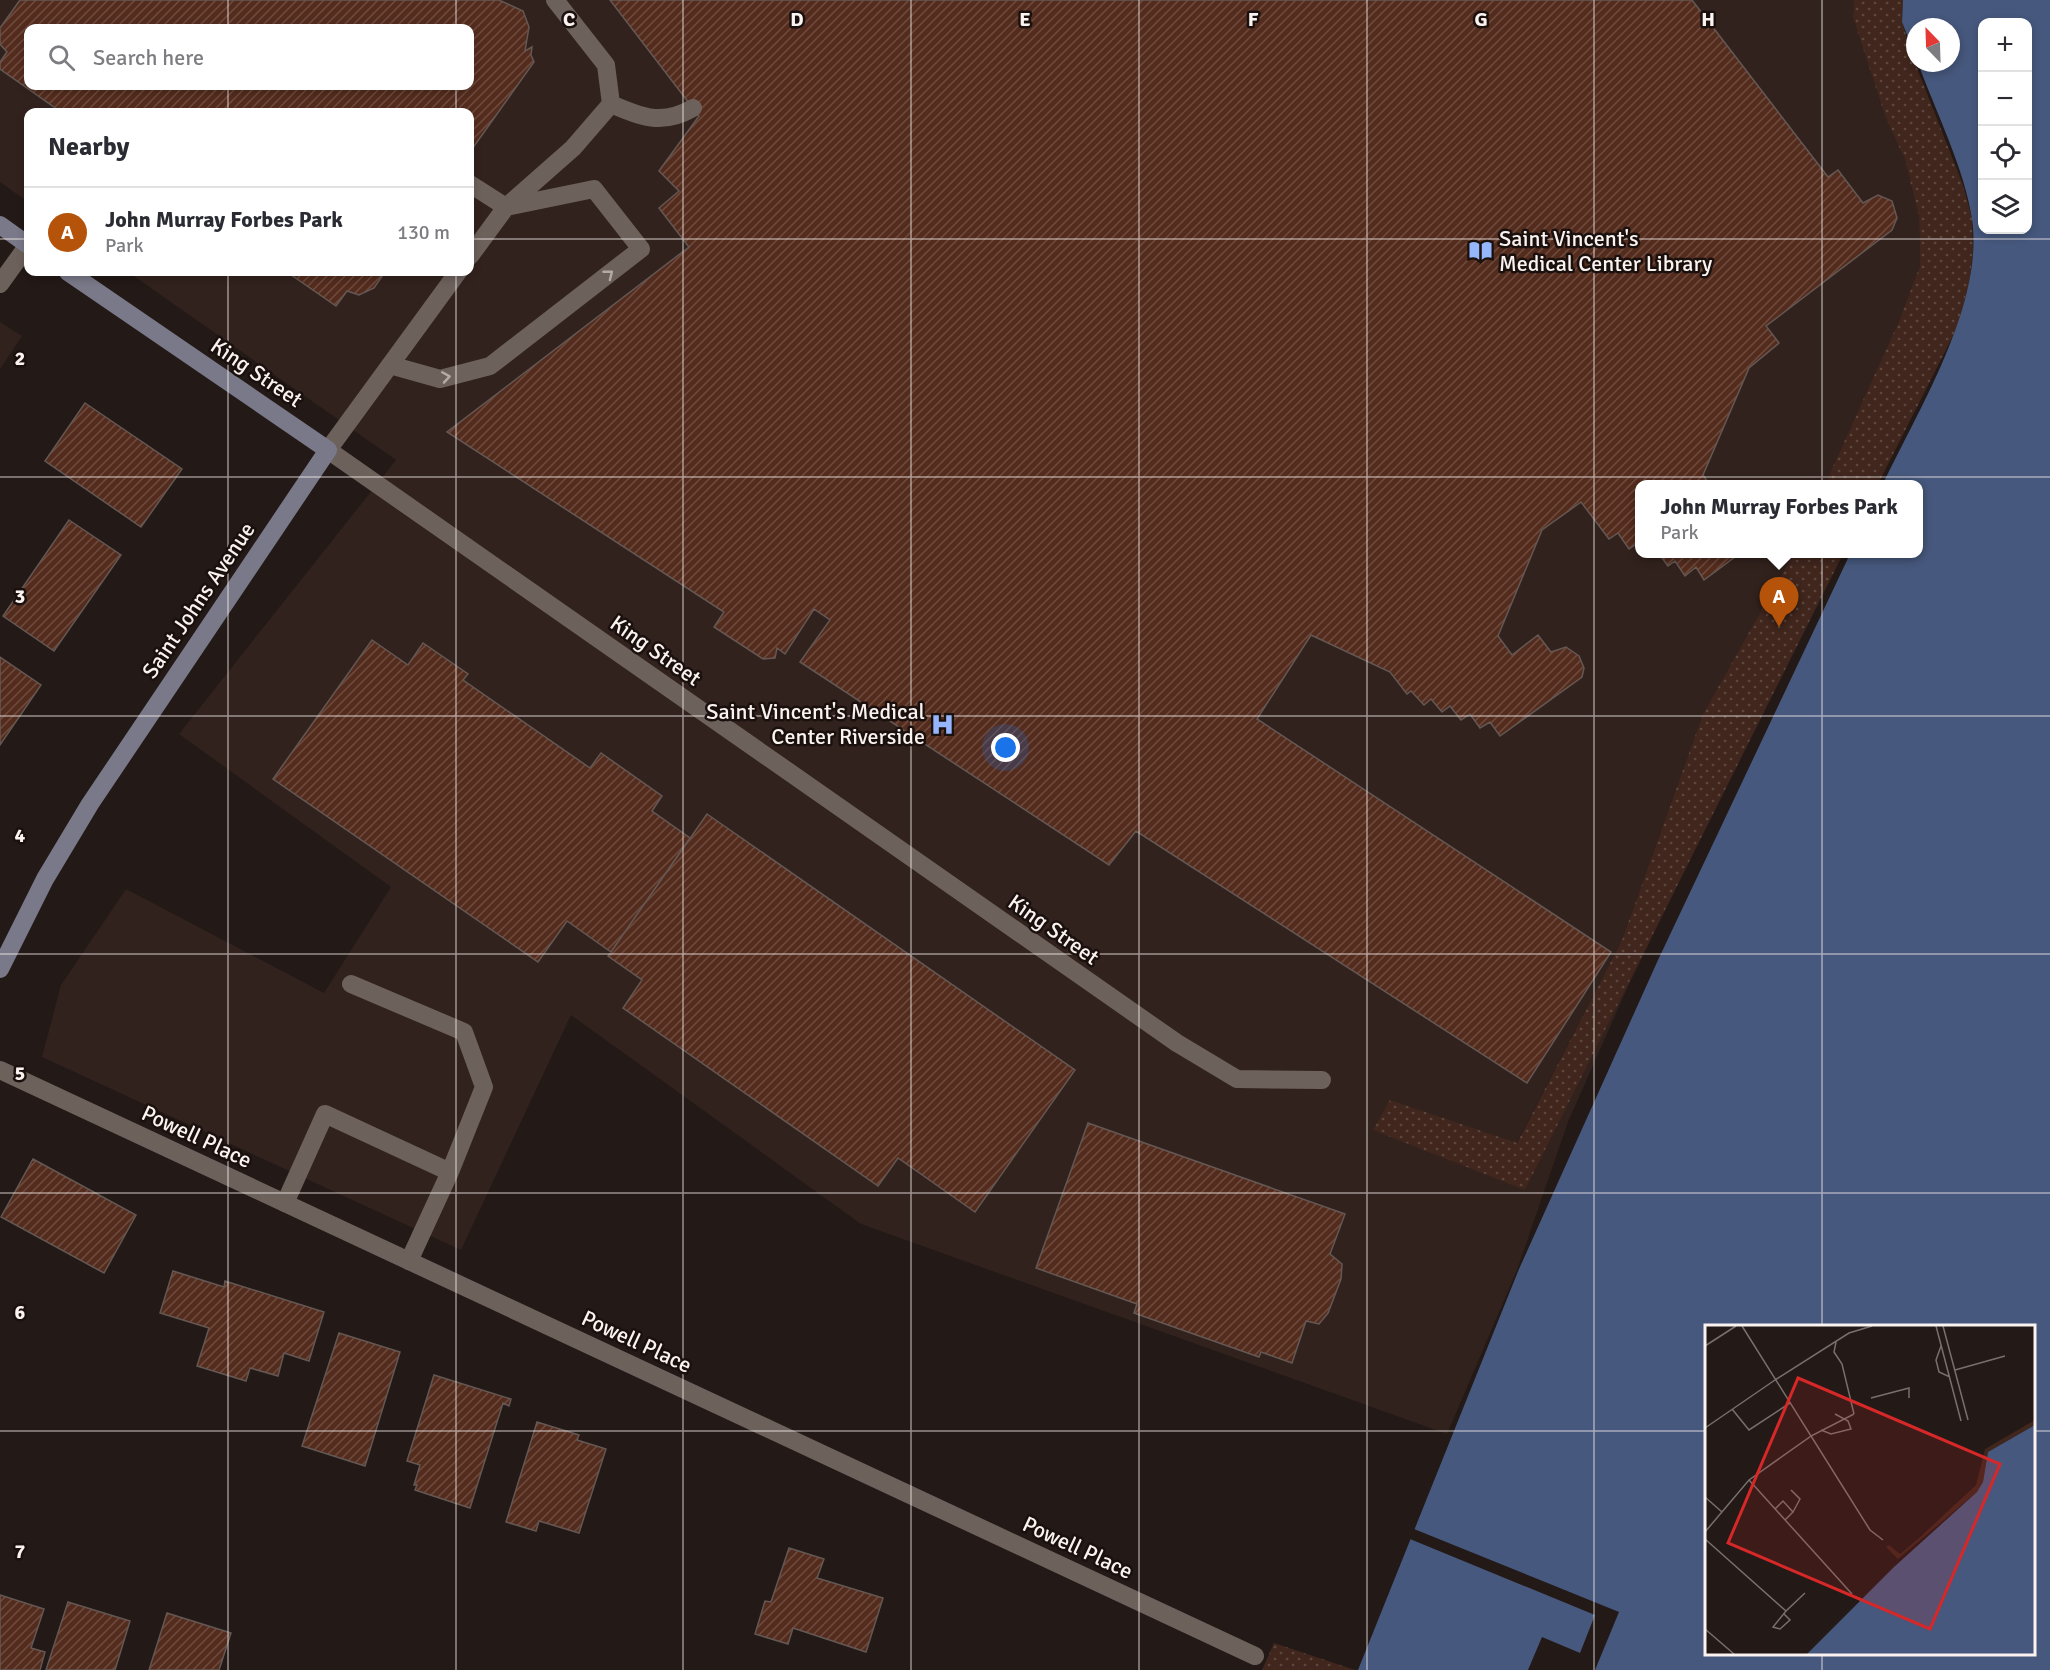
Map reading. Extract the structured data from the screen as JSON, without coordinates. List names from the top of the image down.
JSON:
{
  "streets": {
    "main road": ["King Street", "Saint Johns Avenue"],
    "street": ["Powell Place"]
  },
  "crossings": [
    ["King Street", "Saint Johns Avenue"]
  ],
  "places": {
    "library": ["Saint Vincent's Medical Center Library"],
    "hospital": ["Saint Vincent's Medical Center Riverside"]
  },
  "north": "top left",
  "page": {
    "map_buttons": ["+", "−"],
    "search": "Search here",
    "heading": "Nearby",
    "list": [
      {
        "mark": "A",
        "name": "John Murray Forbes Park",
        "note": "Park",
        "value": "130 m"
      }
    ],
    "popup": ["John Murray Forbes Park", "Park"],
    "pins": "A"
  },
  "grid": {
    "columns": [
      "C",
      "D",
      "E",
      "F",
      "G",
      "H"
    ],
    "rows": [
      "2",
      "3",
      "4",
      "5",
      "6",
      "7"
    ]
  }
}
